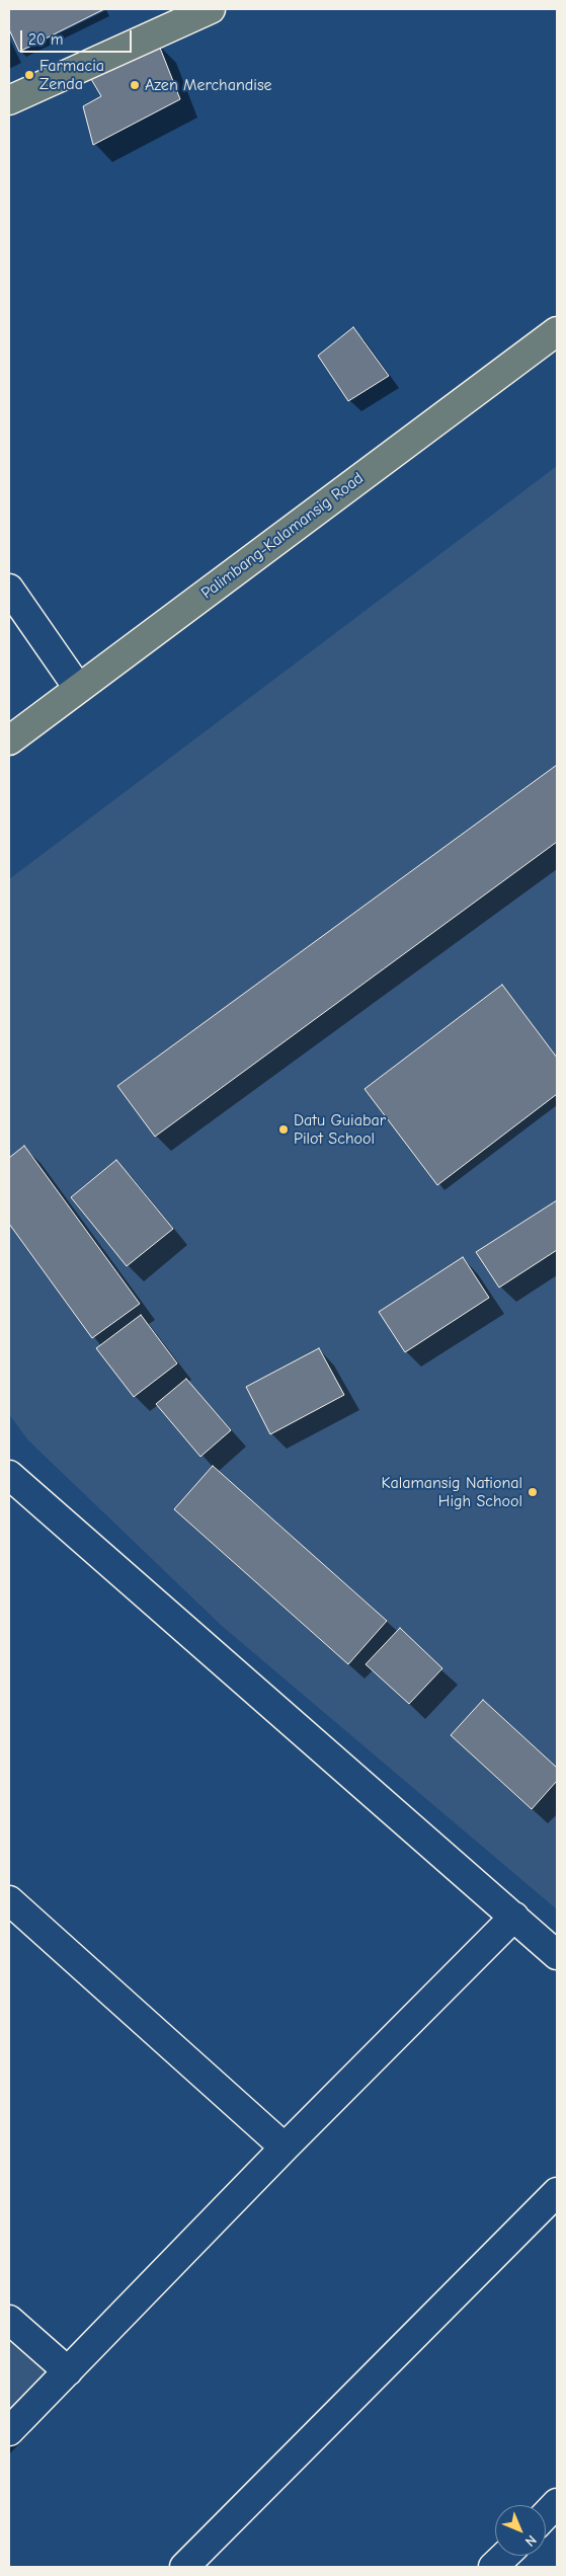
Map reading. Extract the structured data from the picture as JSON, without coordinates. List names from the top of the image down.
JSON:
{
  "streets": {
    "main road": ["Palimbang-Kalamansig Road"]
  },
  "places": [
    "Farmacia Zenda",
    "Azen Merchandise",
    "Datu Guiabar Pilot School",
    "Kalamansig National High School"
  ],
  "scale_bar": "20 m",
  "north": "bottom right"
}
